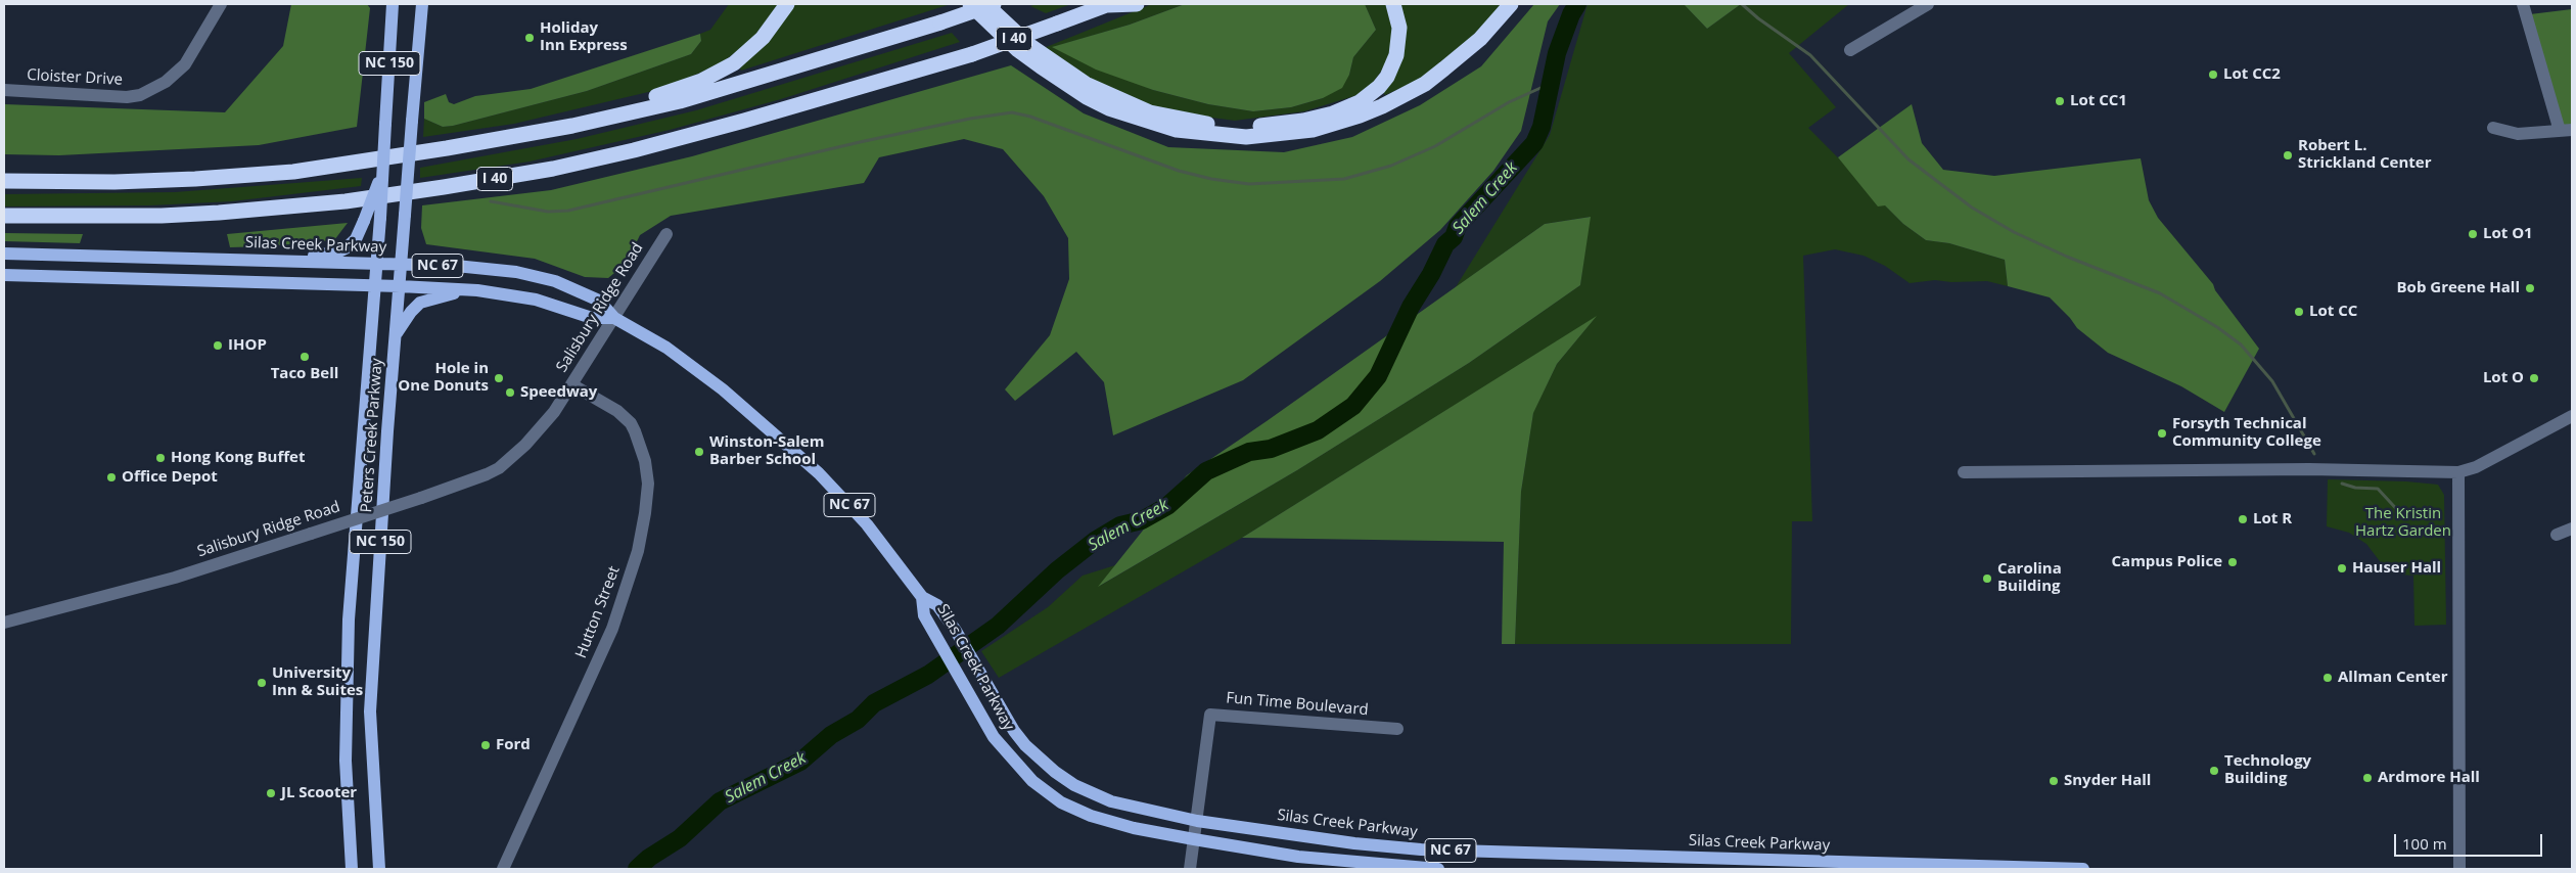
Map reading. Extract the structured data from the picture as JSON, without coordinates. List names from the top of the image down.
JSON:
{
  "streets": {
    "highway": ["I 40"],
    "main road": [
      "NC 150",
      "Silas Creek Parkway",
      "NC 67",
      "Peters Creek Parkway"
    ],
    "street": [
      "Cloister Drive",
      "Salisbury Ridge Road",
      "Hutton Street",
      "Fun Time Boulevard"
    ]
  },
  "crossings": [
    ["Silas Creek Parkway", "NC 67"],
    ["Silas Creek Parkway", "Salisbury Ridge Road"],
    ["Silas Creek Parkway", "Peters Creek Parkway"],
    ["Silas Creek Parkway", "Fun Time Boulevard"],
    ["NC 67", "Salisbury Ridge Road"],
    ["NC 67", "Peters Creek Parkway"],
    ["Salisbury Ridge Road", "Hutton Street"]
  ],
  "water": ["Salem Creek"],
  "parks": ["The Kristin Hartz Garden"],
  "places": [
    "Holiday Inn Express",
    "Lot CC2",
    "Lot CC1",
    "Robert L. Strickland Center",
    "Lot O1",
    "Bob Greene Hall",
    "Lot CC",
    "IHOP",
    "Taco Bell",
    "Hole in One Donuts",
    "Lot O",
    "Speedway",
    "Forsyth Technical Community College",
    "Winston-Salem Barber School",
    "Hong Kong Buffet",
    "Office Depot",
    "Lot R",
    "Campus Police",
    "Hauser Hall",
    "Carolina Building",
    "Allman Center",
    "University Inn & Suites",
    "Ford",
    "Technology Building",
    "Ardmore Hall",
    "Snyder Hall",
    "JL Scooter"
  ],
  "scale_bar": "100 m"
}
